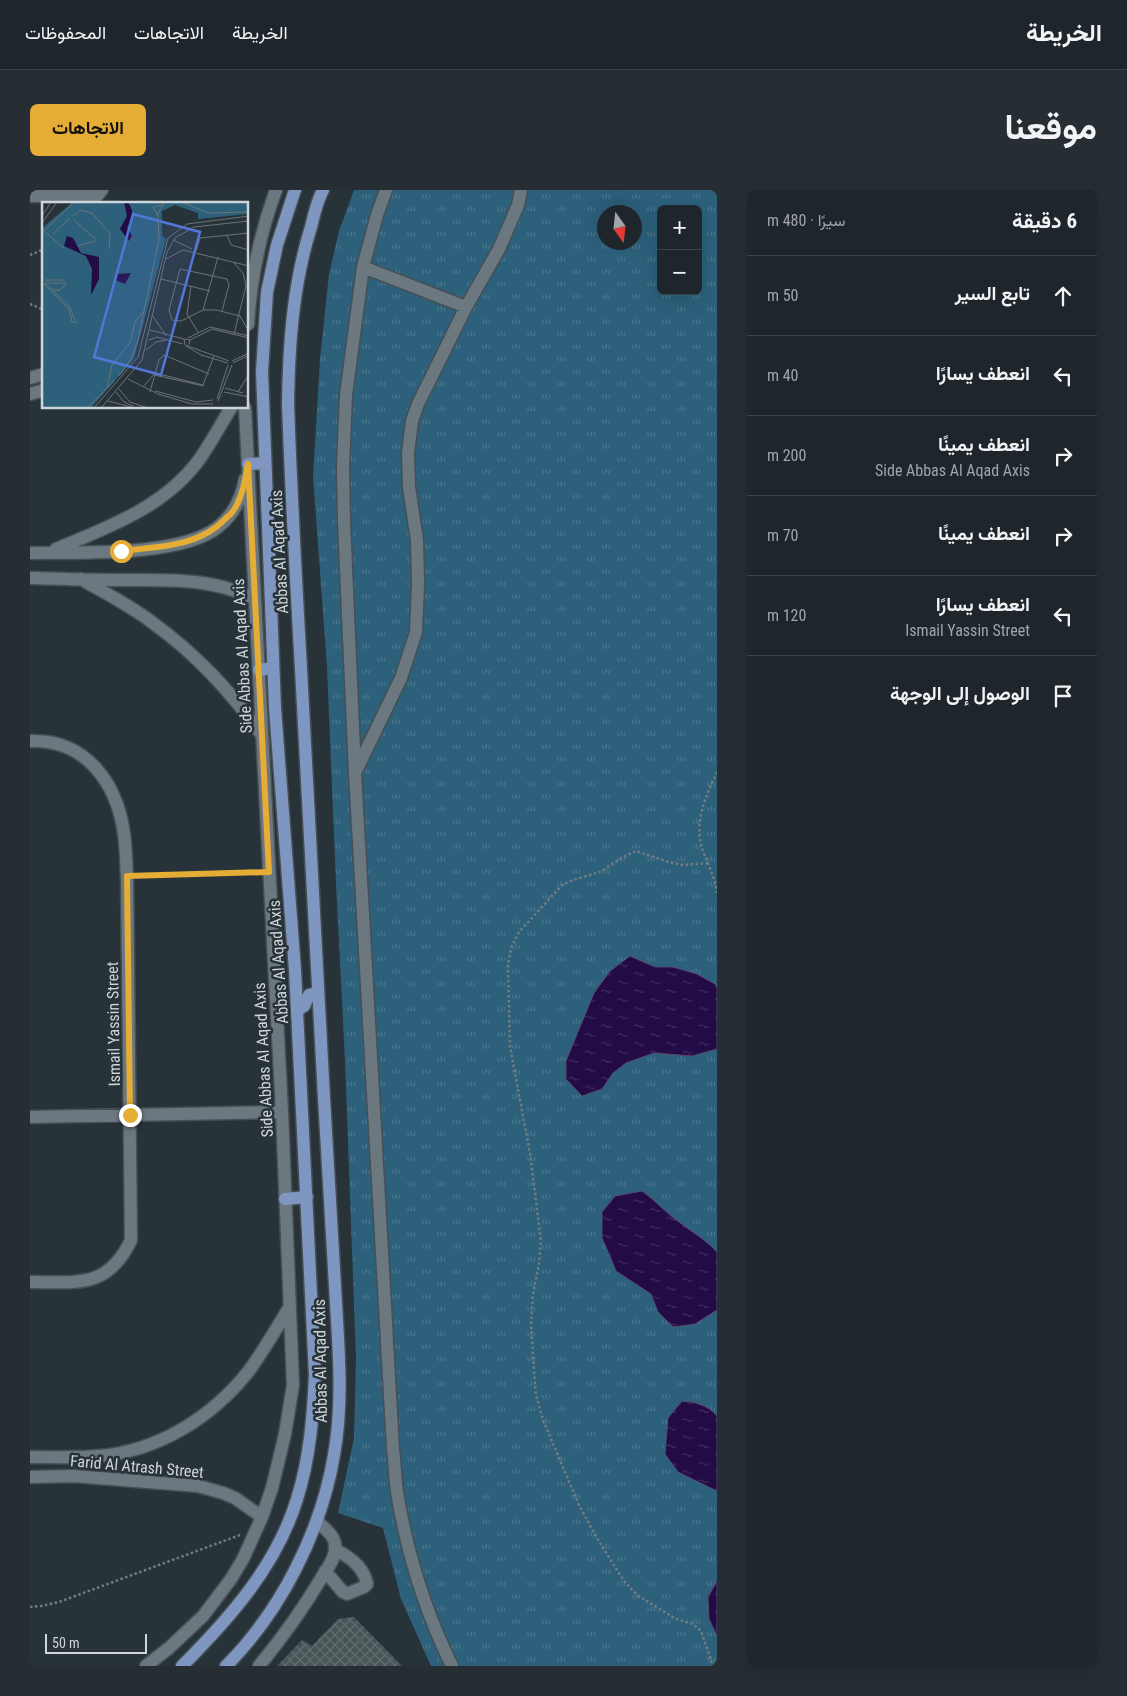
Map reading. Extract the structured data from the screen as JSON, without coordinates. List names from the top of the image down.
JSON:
{
  "streets": {
    "main road": ["Abbas Al Aqad Axis"],
    "street": ["Side Abbas Al Aqad Axis", "Ismail Yassin Street", "Farid Al Atrash Street"]
  },
  "crossings": [
    ["Side Abbas Al Aqad Axis", "Farid Al Atrash Street"]
  ],
  "scale_bar": "50 m",
  "north": "bottom",
  "page": {
    "header": "الخريطة",
    "nav": ["الخريطة", "الاتجاهات", "المحفوظات"],
    "title": "موقعنا",
    "buttons": "الاتجاهات",
    "heading": ["6 دقيقة", "سيرًا · 480 m"],
    "map_buttons": ["+", "−"],
    "list": [
      ["تابع السير", "50 m"],
      ["انعطف يسارًا", "40 m"],
      ["انعطف يمينًا", "Side Abbas Al Aqad Axis", "200 m"],
      ["انعطف يمينًا", "70 m"],
      ["انعطف يسارًا", "Ismail Yassin Street", "120 m"],
      "الوصول إلى الوجهة"
    ],
    "scale": "50 m"
  }
}
